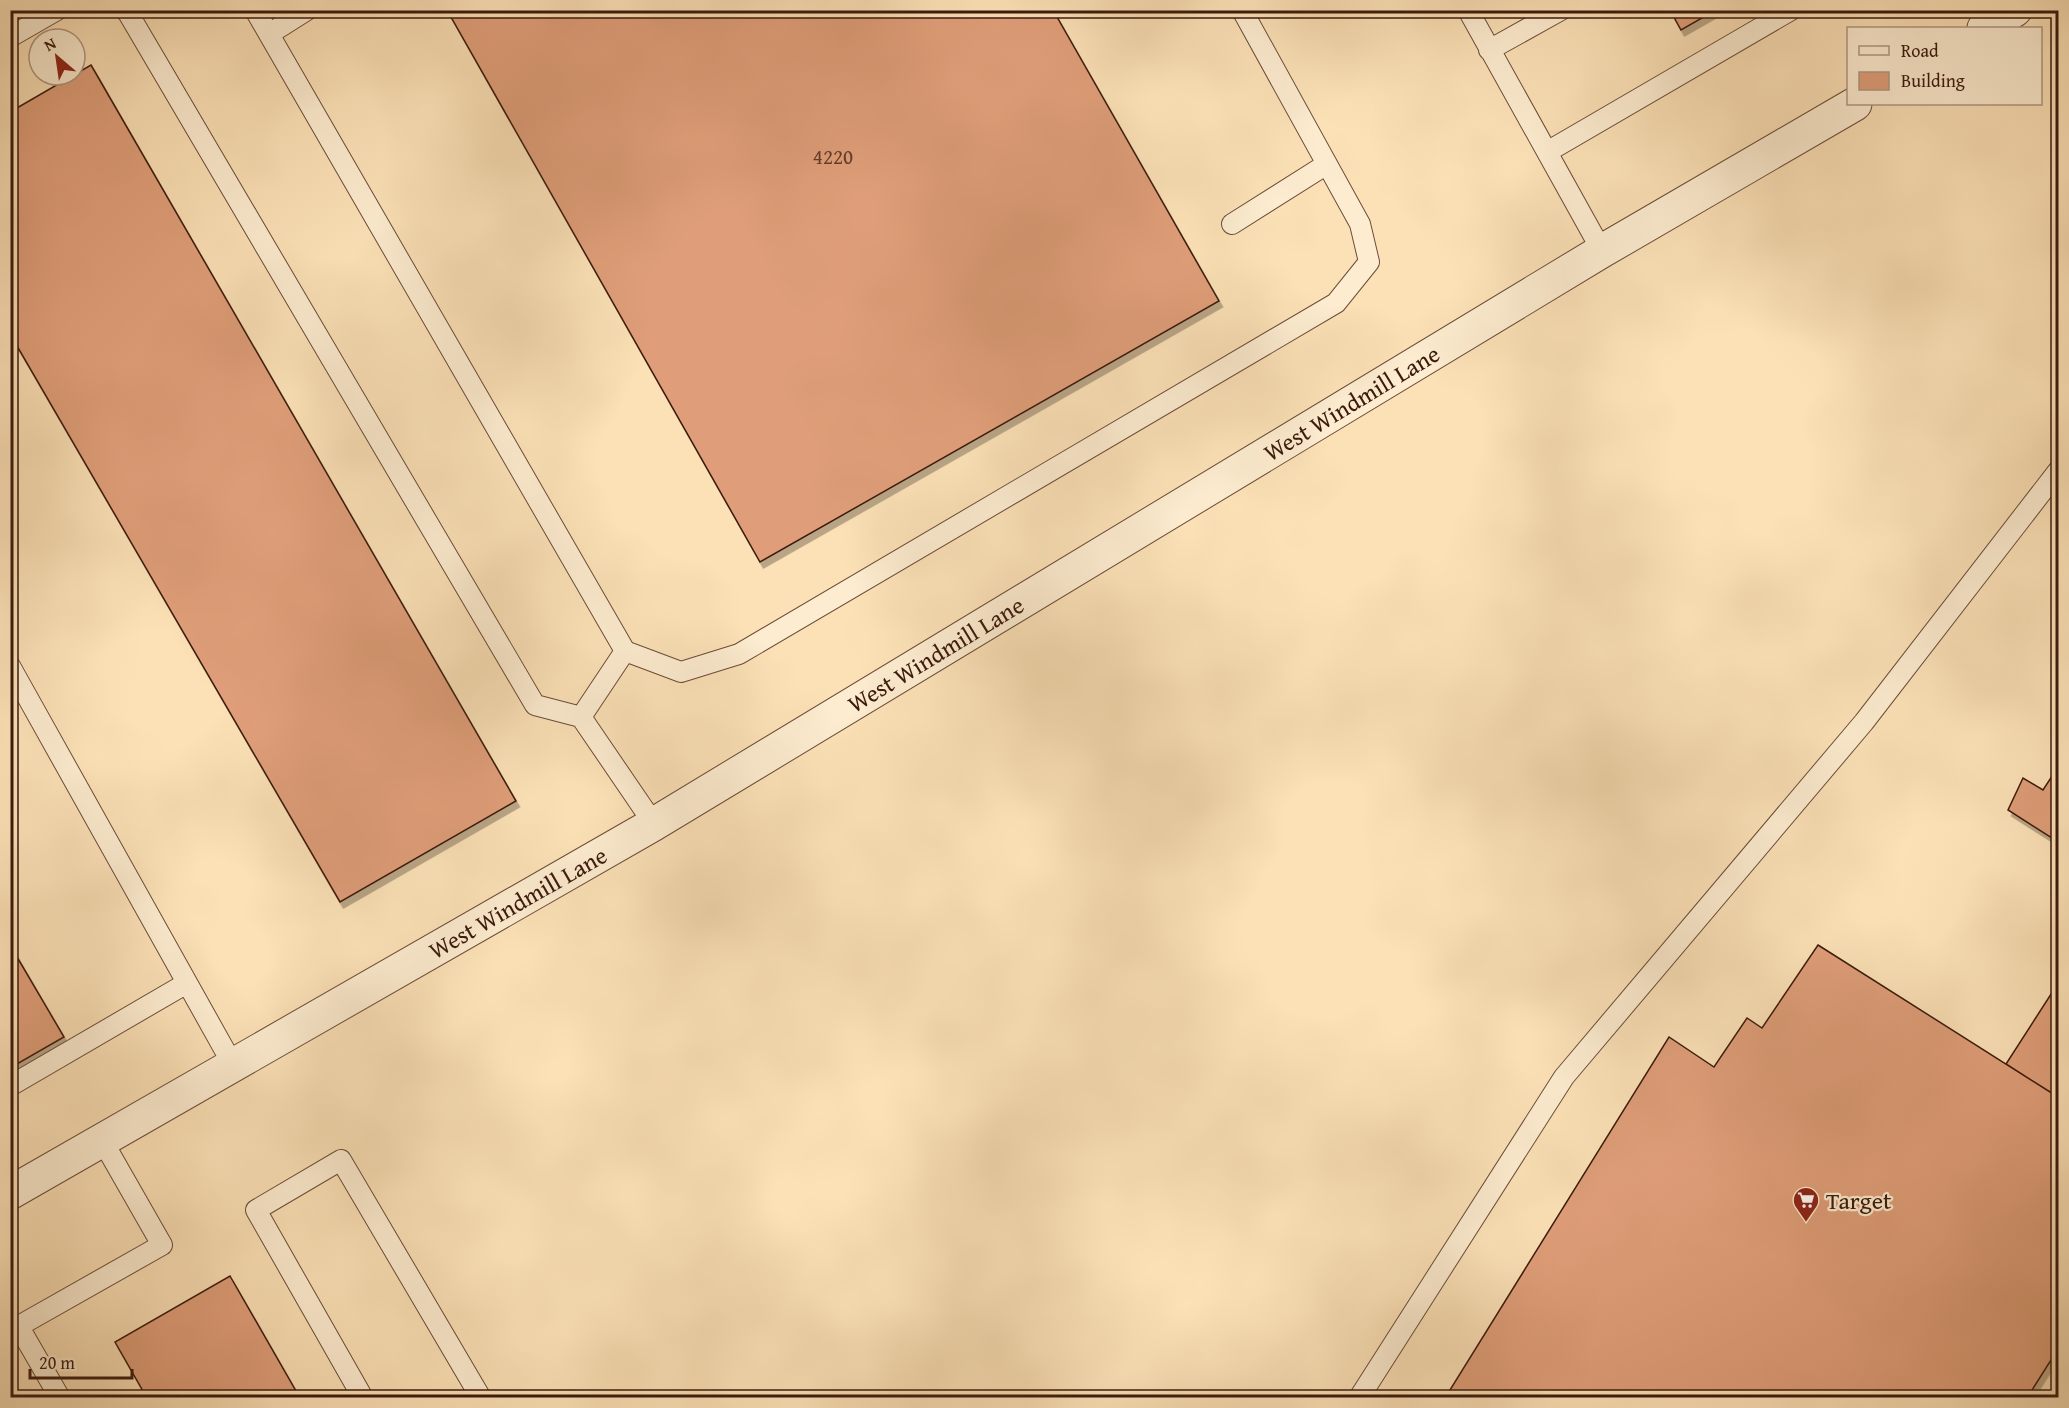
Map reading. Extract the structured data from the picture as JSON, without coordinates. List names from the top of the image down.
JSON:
{
  "streets": {
    "street": ["West Windmill Lane"]
  },
  "places": {
    "supermarket": ["Target"]
  },
  "house_numbers": ["4220"],
  "legend": ["Road", "Building"],
  "scale_bar": "20 m",
  "north": "top left"
}
